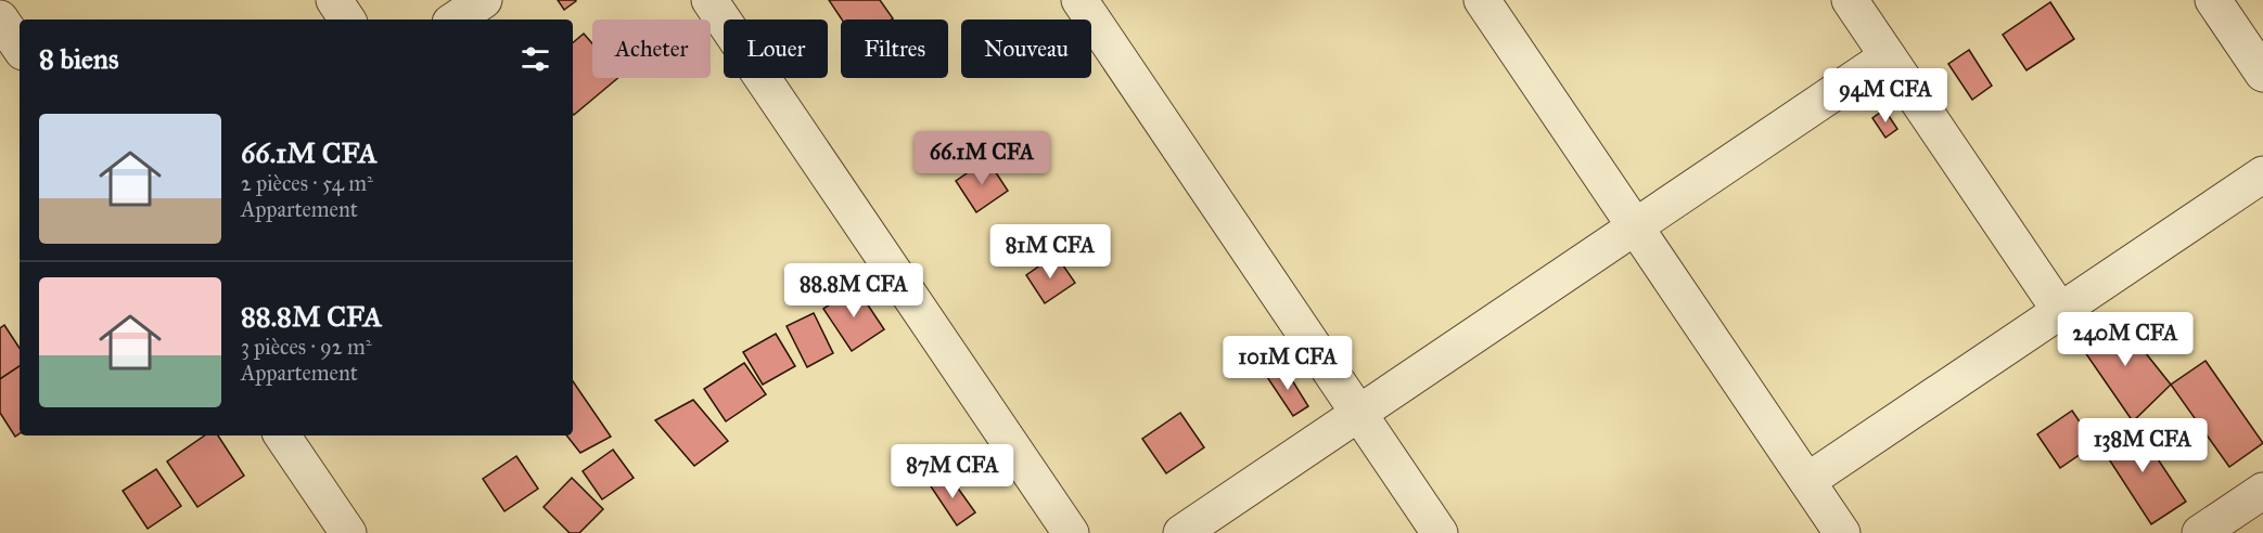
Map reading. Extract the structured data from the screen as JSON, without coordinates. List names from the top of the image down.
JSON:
{
  "page": {
    "chip": [
      "Acheter",
      "Louer",
      "Filtres",
      "Nouveau"
    ],
    "heading": "8 biens",
    "price": [
      "94M CFA",
      "66.1M CFA",
      "81M CFA",
      "88.8M CFA",
      "240M CFA",
      "101M CFA",
      "138M CFA",
      "87M CFA"
    ],
    "list": [
      {
        "name": "66.1M CFA",
        "note": "2 pièces · 54 m² · Appartement"
      },
      {
        "name": "88.8M CFA",
        "note": "3 pièces · 92 m² · Appartement"
      }
    ]
  }
}
